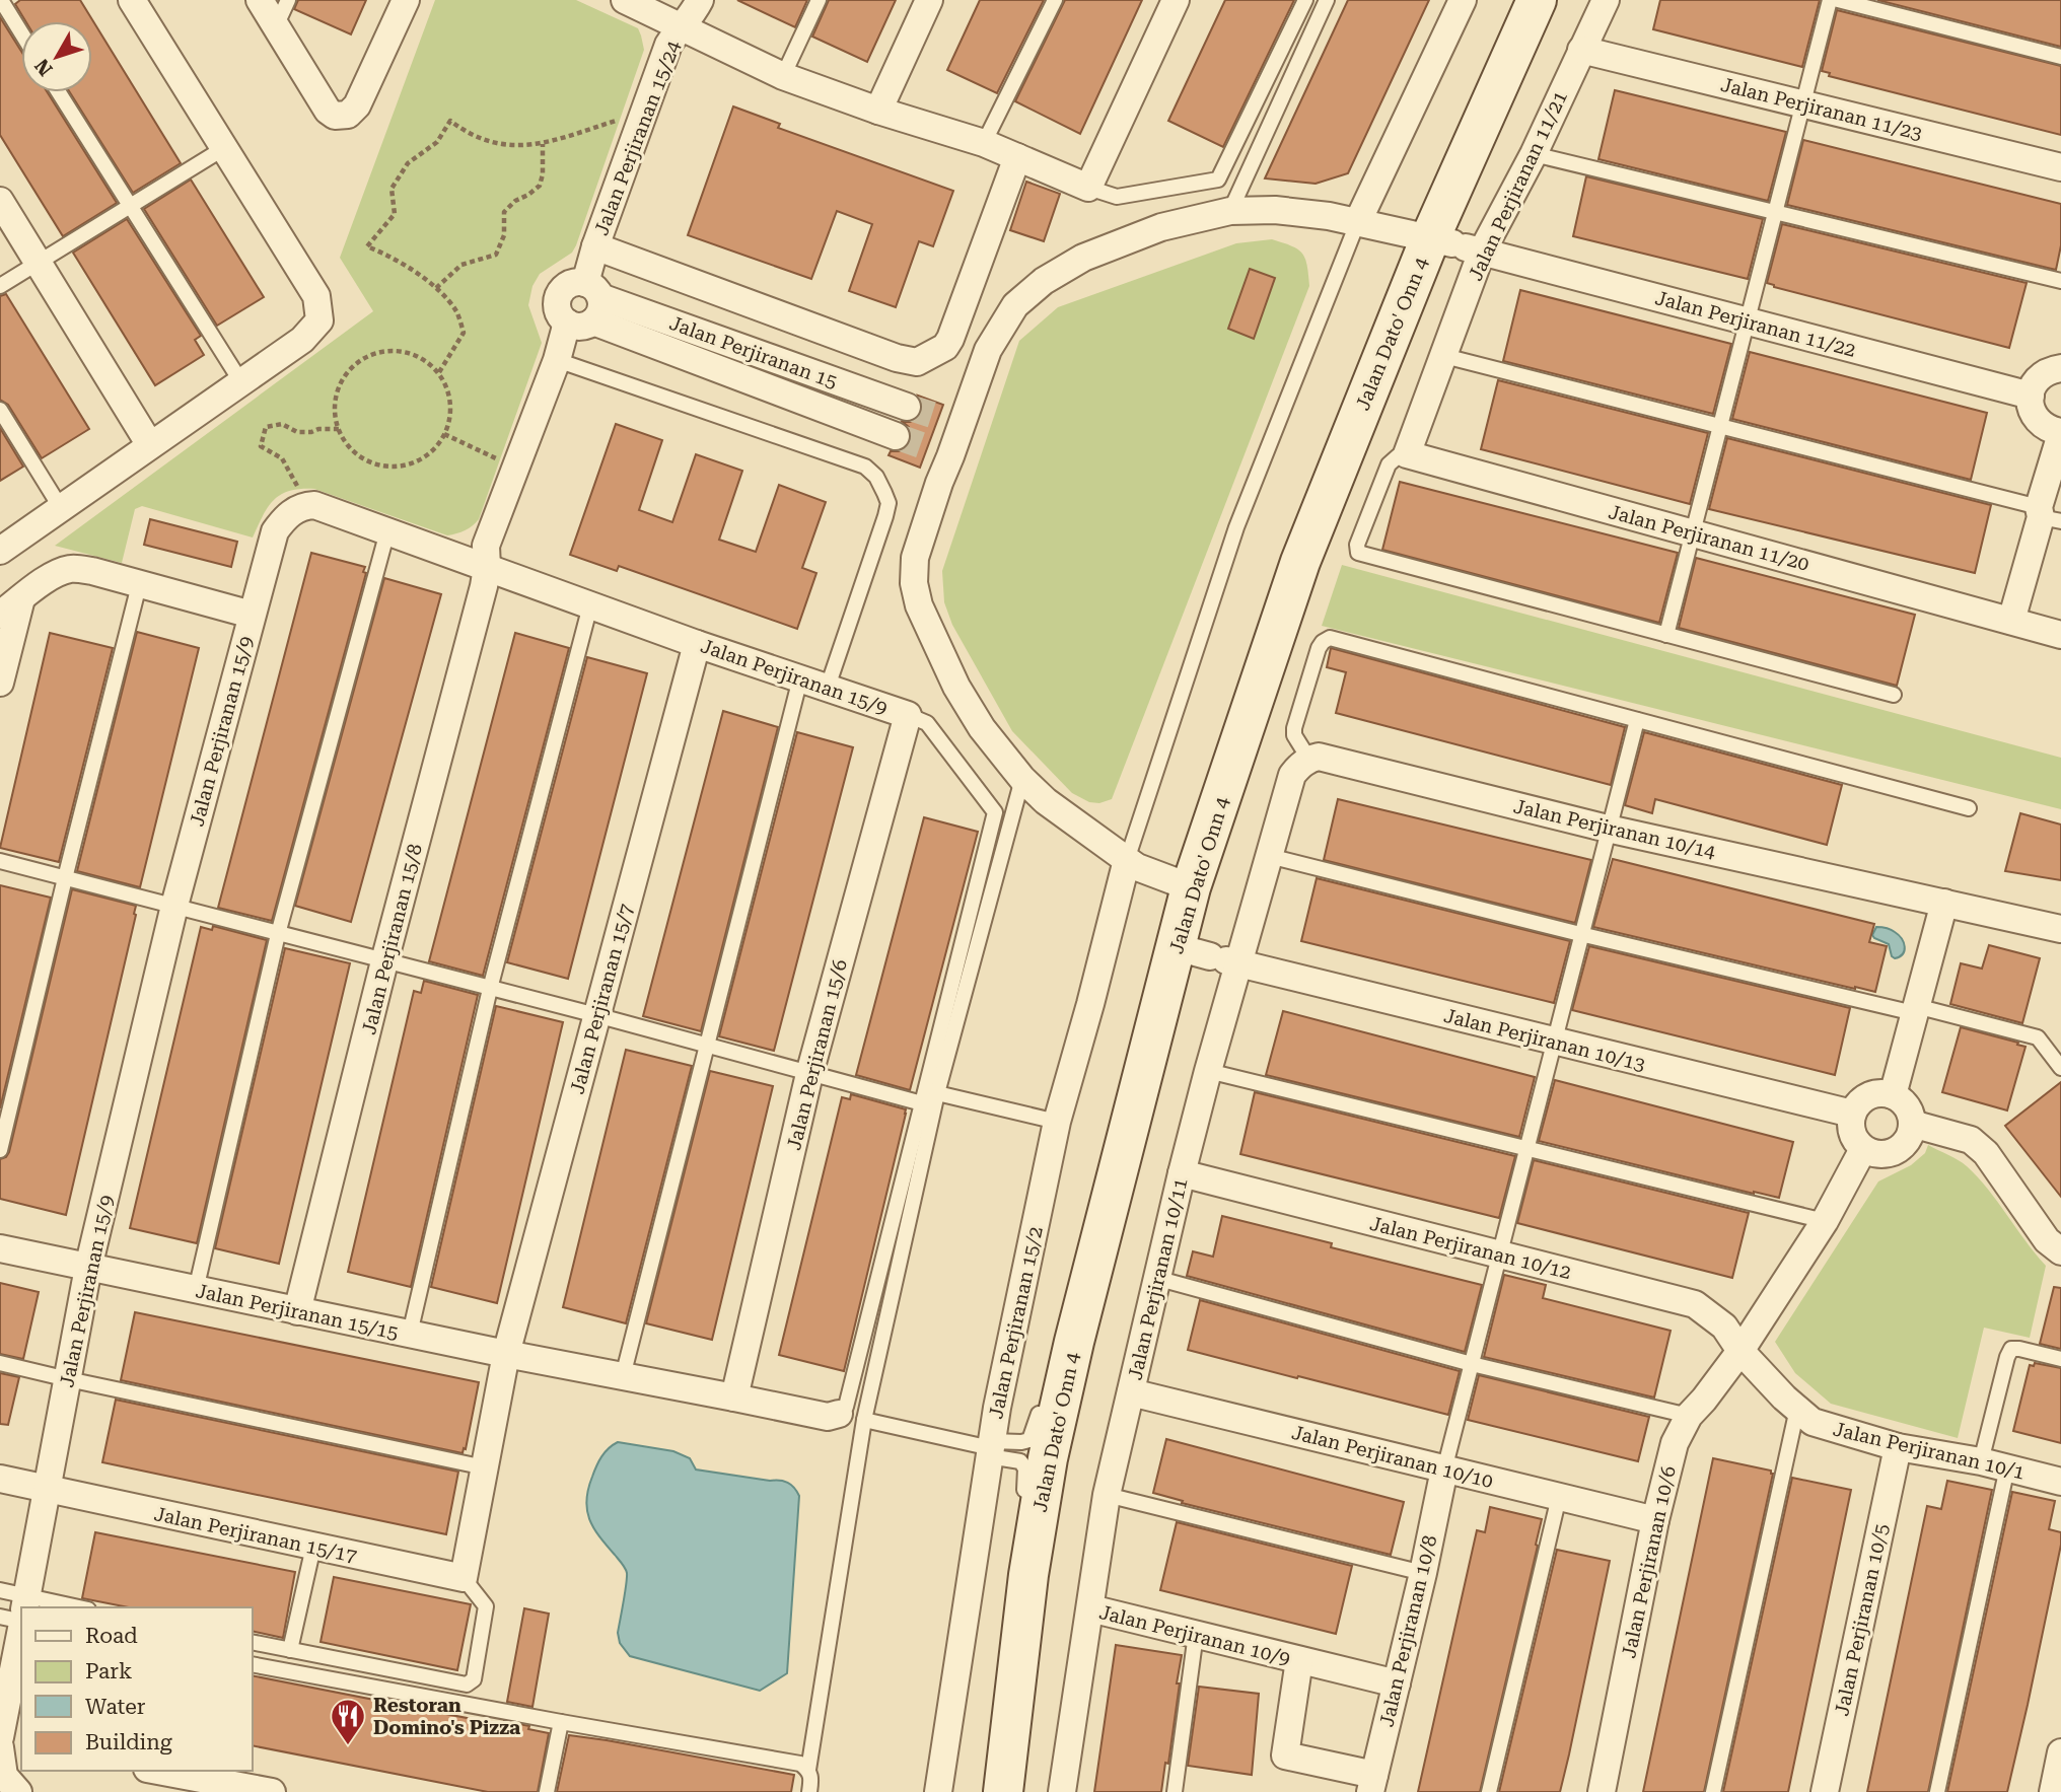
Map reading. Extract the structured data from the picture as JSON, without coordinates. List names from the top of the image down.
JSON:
{
  "streets": {
    "main road": ["Jalan Dato' Onn 4"],
    "street": [
      "Jalan Perjiranan 11/23",
      "Jalan Perjiranan 15/24",
      "Jalan Perjiranan 11/21",
      "Jalan Perjiranan 11/22",
      "Jalan Perjiranan 15",
      "Jalan Perjiranan 11/20",
      "Jalan Perjiranan 15/9",
      "Jalan Perjiranan 10/14",
      "Jalan Perjiranan 15/8",
      "Jalan Perjiranan 15/7",
      "Jalan Perjiranan 10/13",
      "Jalan Perjiranan 15/6",
      "Jalan Perjiranan 10/12",
      "Jalan Perjiranan 10/11",
      "Jalan Perjiranan 15/15",
      "Jalan Perjiranan 15/2",
      "Jalan Perjiranan 10/1",
      "Jalan Perjiranan 10/10",
      "Jalan Perjiranan 15/17",
      "Jalan Perjiranan 10/6",
      "Jalan Perjiranan 10/5",
      "Jalan Perjiranan 10/8",
      "Jalan Perjiranan 10/9"
    ]
  },
  "crossings": [
    ["Jalan Perjiranan 11/23", "Jalan Perjiranan 11/21"],
    ["Jalan Perjiranan 15/24", "Jalan Perjiranan 15"],
    ["Jalan Perjiranan 15/24", "Jalan Perjiranan 15/8"],
    ["Jalan Perjiranan 11/21", "Jalan Perjiranan 11/22"],
    ["Jalan Perjiranan 11/21", "Jalan Dato' Onn 4"],
    ["Jalan Perjiranan 11/21", "Jalan Perjiranan 11/20"],
    ["Jalan Perjiranan 11/22", "Jalan Dato' Onn 4"],
    ["Jalan Perjiranan 11/22", "Jalan Perjiranan 15/2"],
    ["Jalan Dato' Onn 4", "Jalan Perjiranan 10/13"],
    ["Jalan Dato' Onn 4", "Jalan Perjiranan 10/11"],
    ["Jalan Perjiranan 15/9", "Jalan Perjiranan 15/8"],
    ["Jalan Perjiranan 15/9", "Jalan Perjiranan 15/7"],
    ["Jalan Perjiranan 15/9", "Jalan Perjiranan 15/6"],
    ["Jalan Perjiranan 15/9", "Jalan Perjiranan 15/15"],
    ["Jalan Perjiranan 15/9", "Jalan Perjiranan 15/17"],
    ["Jalan Perjiranan 10/14", "Jalan Perjiranan 10/11"],
    ["Jalan Perjiranan 15/8", "Jalan Perjiranan 15/15"],
    ["Jalan Perjiranan 15/7", "Jalan Perjiranan 15/15"],
    ["Jalan Perjiranan 15/7", "Jalan Perjiranan 15/17"],
    ["Jalan Perjiranan 10/13", "Jalan Perjiranan 10/11"],
    ["Jalan Perjiranan 10/13", "Jalan Perjiranan 10/6"],
    ["Jalan Perjiranan 15/6", "Jalan Perjiranan 15/15"],
    ["Jalan Perjiranan 10/12", "Jalan Perjiranan 10/11"],
    ["Jalan Perjiranan 10/12", "Jalan Perjiranan 10/1"],
    ["Jalan Perjiranan 10/12", "Jalan Perjiranan 10/6"],
    ["Jalan Perjiranan 10/11", "Jalan Perjiranan 10/10"],
    ["Jalan Perjiranan 10/11", "Jalan Perjiranan 10/9"],
    ["Jalan Perjiranan 10/1", "Jalan Perjiranan 10/6"],
    ["Jalan Perjiranan 10/1", "Jalan Perjiranan 10/5"],
    ["Jalan Perjiranan 10/10", "Jalan Perjiranan 10/6"],
    ["Jalan Perjiranan 10/10", "Jalan Perjiranan 10/8"],
    ["Jalan Perjiranan 10/8", "Jalan Perjiranan 10/9"]
  ],
  "places": {
    "restaurant": ["Restoran Domino's Pizza"]
  },
  "legend": [
    "Road",
    "Park",
    "Water",
    "Building"
  ],
  "north": "bottom left"
}
